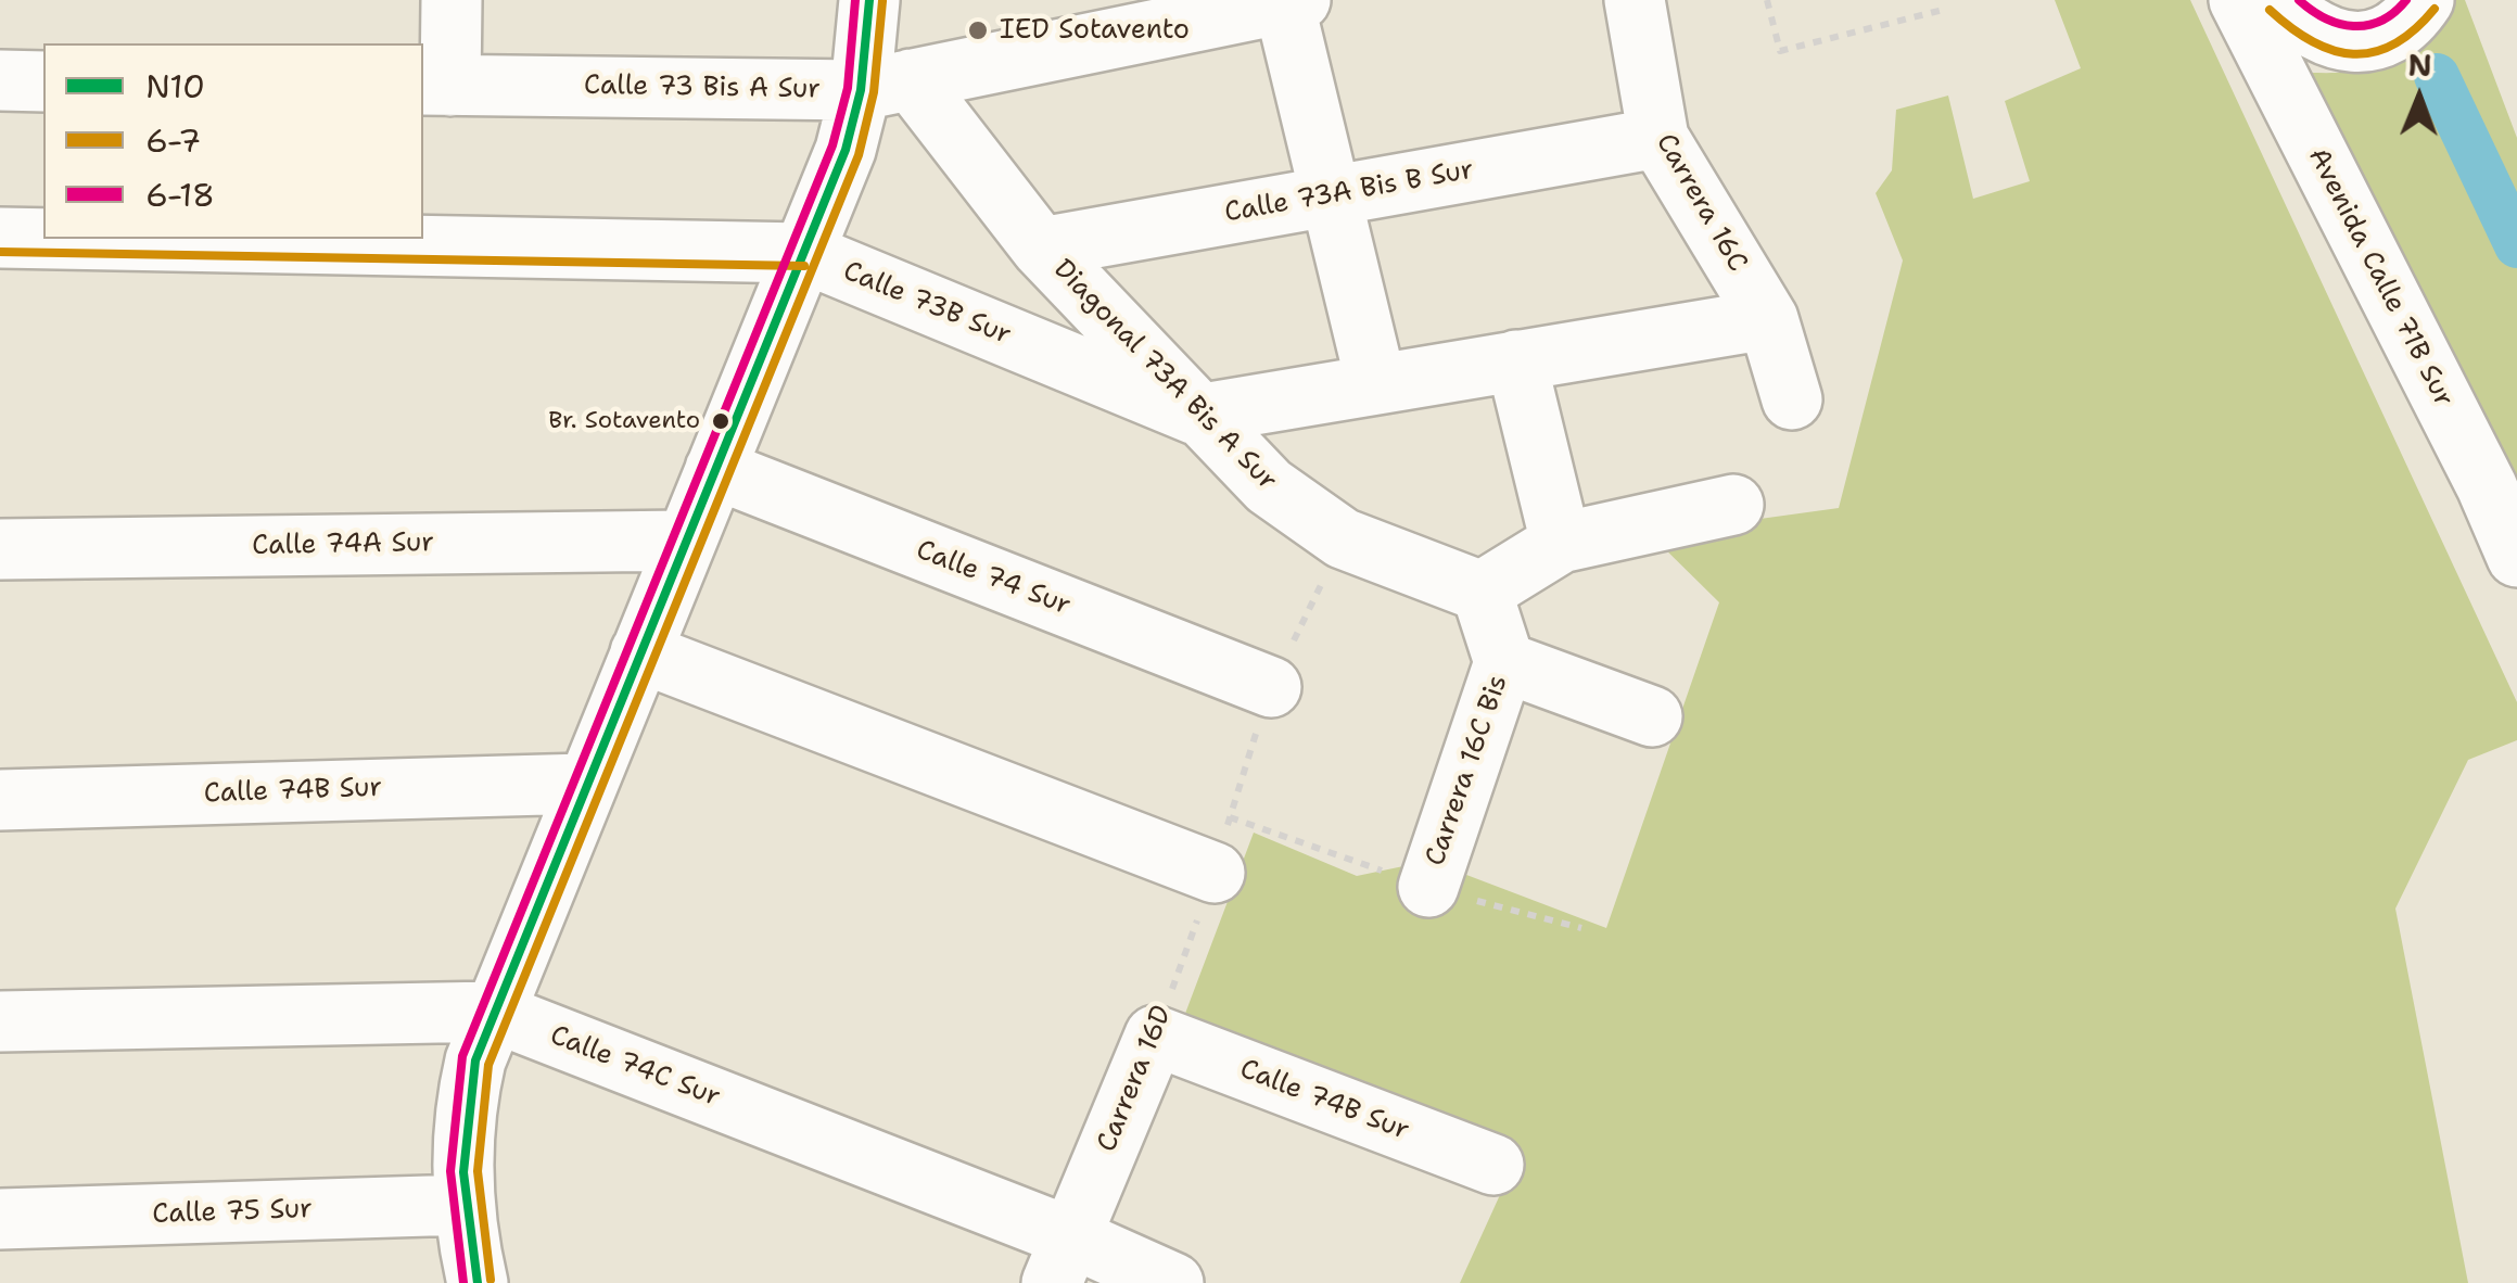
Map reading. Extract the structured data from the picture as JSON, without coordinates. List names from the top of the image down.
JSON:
{
  "streets": {
    "main road": [
      "Calle 73 Bis A Sur",
      "Calle 73A Bis B Sur",
      "Carrera 16C",
      "Avenida Calle 71B Sur",
      "Calle 73B Sur",
      "Diagonal 73A Bis A Sur",
      "Calle 74A Sur",
      "Calle 74 Sur",
      "Carrera 16C Bis",
      "Calle 74B Sur",
      "Calle 74C Sur",
      "Carrera 16D",
      "Calle 75 Sur"
    ]
  },
  "crossings": [
    ["Calle 73 Bis A Sur", "Diagonal 73A Bis A Sur"],
    ["Calle 73A Bis B Sur", "Carrera 16C"],
    ["Calle 73A Bis B Sur", "Diagonal 73A Bis A Sur"],
    ["Calle 73B Sur", "Diagonal 73A Bis A Sur"],
    ["Diagonal 73A Bis A Sur", "Carrera 16C Bis"],
    ["Calle 74B Sur", "Carrera 16D"],
    ["Calle 74C Sur", "Carrera 16D"]
  ],
  "places": ["IED Sotavento", "Br. Sotavento"],
  "lines": ["transit line N10", "transit line 6-18", "transit line 6-7"],
  "legend": ["N10", "6-7", "6-18"],
  "north": "top"
}
